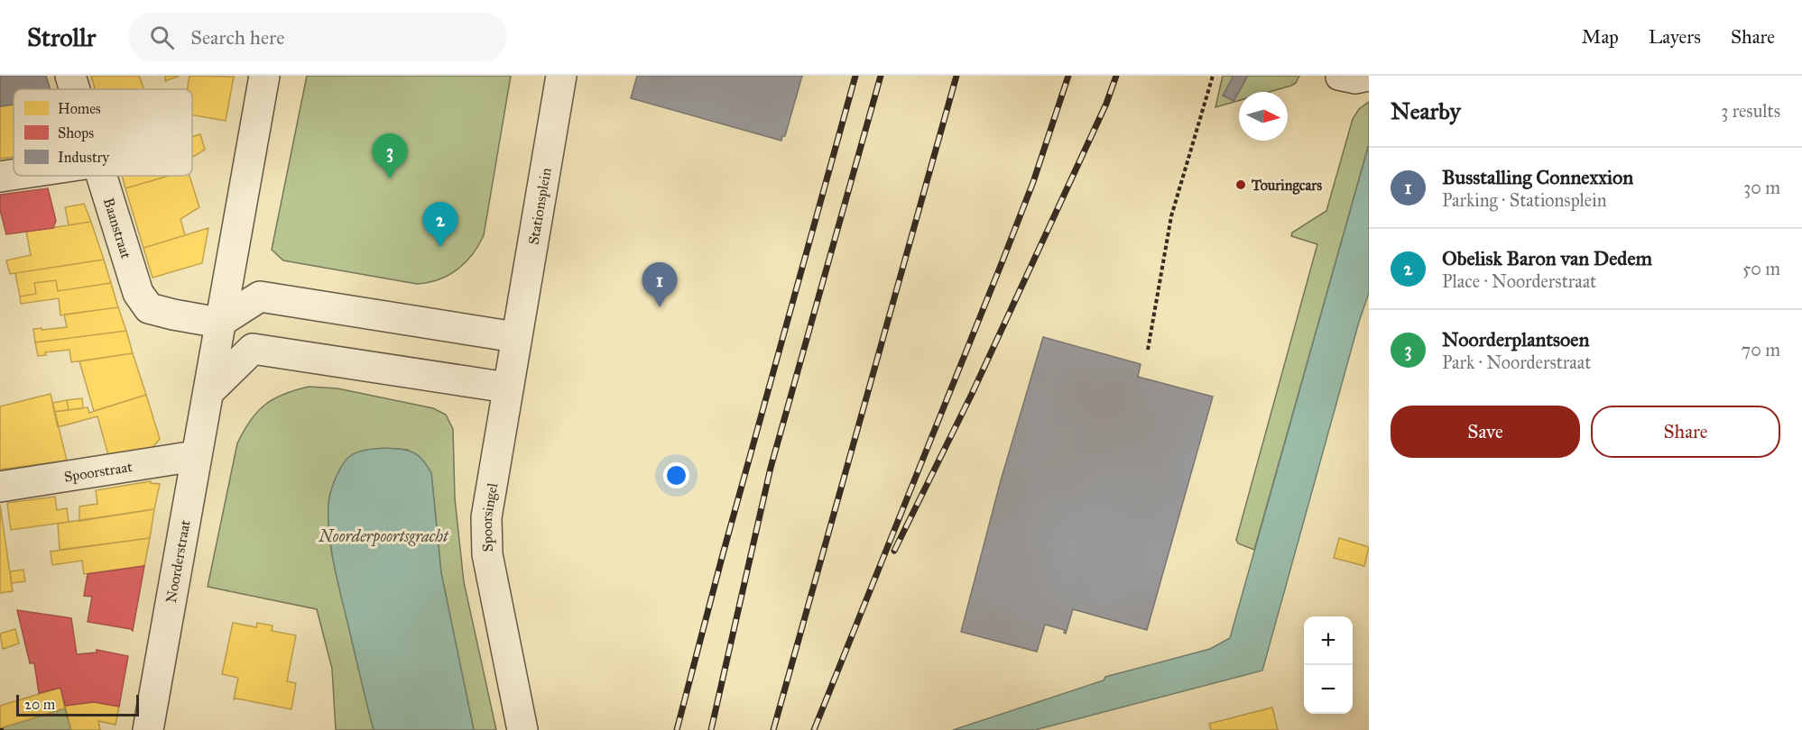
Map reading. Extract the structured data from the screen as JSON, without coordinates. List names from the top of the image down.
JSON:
{
  "streets": {
    "street": [
      "Stationsplein",
      "Baanstraat",
      "Spoorstraat",
      "Spoorsingel",
      "Noorderstraat"
    ]
  },
  "crossings": [
    ["Stationsplein", "Spoorsingel"],
    ["Baanstraat", "Noorderstraat"],
    ["Spoorstraat", "Noorderstraat"]
  ],
  "water": ["Noorderpoortsgracht"],
  "places": ["Touringcars"],
  "legend": ["Homes", "Shops", "Industry"],
  "scale_bar": "20 m",
  "north": "right",
  "page": {
    "header": "Strollr",
    "search": "Search here",
    "nav": ["Map", "Layers", "Share"],
    "heading": ["Nearby", "3 results"],
    "pins": ["3", "2", "1"],
    "list": [
      {
        "mark": "1",
        "name": "Busstalling Connexxion",
        "note": "Parking · Stationsplein",
        "value": "30 m"
      },
      {
        "mark": "2",
        "name": "Obelisk Baron van Dedem",
        "note": "Place · Noorderstraat",
        "value": "50 m"
      },
      {
        "mark": "3",
        "name": "Noorderplantsoen",
        "note": "Park · Noorderstraat",
        "value": "70 m"
      }
    ],
    "buttons": ["Save", "Share"],
    "map_buttons": ["+", "−"],
    "scale": "20 m"
  }
}
